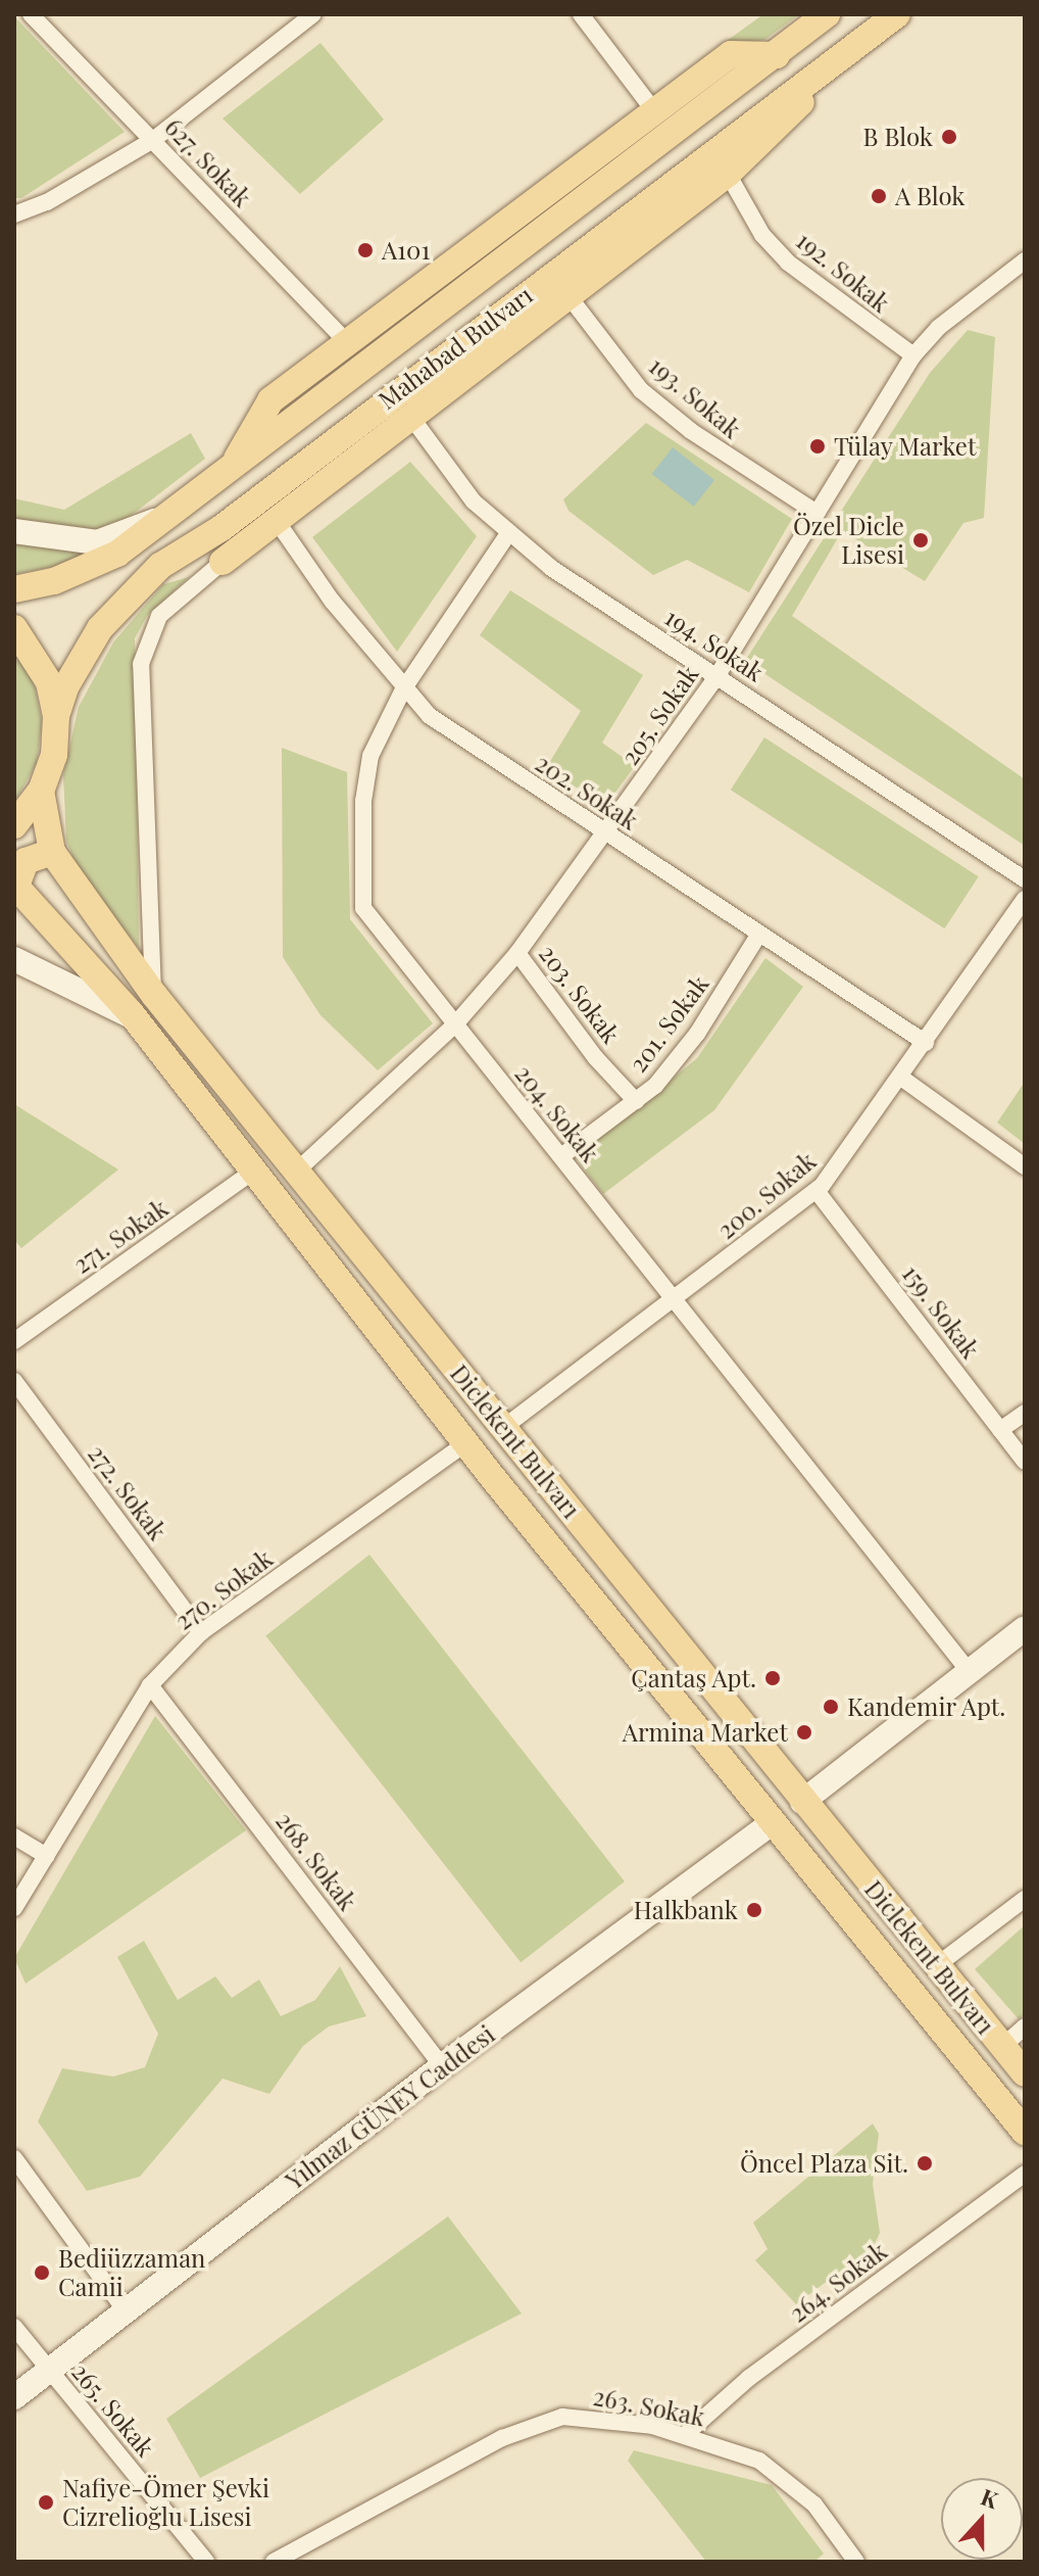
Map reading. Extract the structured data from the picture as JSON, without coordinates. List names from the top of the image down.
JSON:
{
  "streets": {
    "main road": ["Mahabad Bulvarı", "Diclekent Bulvarı"],
    "street": [
      "627. Sokak",
      "192. Sokak",
      "193. Sokak",
      "194. Sokak",
      "205. Sokak",
      "202. Sokak",
      "203. Sokak",
      "201. Sokak",
      "204. Sokak",
      "200. Sokak",
      "271. Sokak",
      "159. Sokak",
      "272. Sokak",
      "270. Sokak",
      "268. Sokak",
      "Yılmaz GÜNEY Caddesi",
      "264. Sokak",
      "263. Sokak",
      "265. Sokak"
    ]
  },
  "crossings": [
    ["192. Sokak", "205. Sokak"],
    ["193. Sokak", "205. Sokak"],
    ["194. Sokak", "205. Sokak"],
    ["194. Sokak", "204. Sokak"],
    ["205. Sokak", "202. Sokak"],
    ["205. Sokak", "203. Sokak"],
    ["205. Sokak", "204. Sokak"],
    ["205. Sokak", "Diclekent Bulvarı"],
    ["202. Sokak", "201. Sokak"],
    ["202. Sokak", "204. Sokak"],
    ["202. Sokak", "200. Sokak"],
    ["203. Sokak", "201. Sokak"],
    ["201. Sokak", "204. Sokak"],
    ["204. Sokak", "200. Sokak"],
    ["200. Sokak", "159. Sokak"],
    ["200. Sokak", "Diclekent Bulvarı"],
    ["271. Sokak", "Diclekent Bulvarı"],
    ["Diclekent Bulvarı", "270. Sokak"],
    ["Diclekent Bulvarı", "Yılmaz GÜNEY Caddesi"],
    ["272. Sokak", "270. Sokak"],
    ["270. Sokak", "268. Sokak"],
    ["268. Sokak", "Yılmaz GÜNEY Caddesi"],
    ["Yılmaz GÜNEY Caddesi", "265. Sokak"],
    ["264. Sokak", "263. Sokak"]
  ],
  "places": [
    "B Blok",
    "A Blok",
    "A101",
    "Tülay Market",
    "Özel Dicle Lisesi",
    "Çantaş Apt.",
    "Kandemir Apt.",
    "Armina Market",
    "Halkbank",
    "Öncel Plaza Sit.",
    "Bediüzzaman Camii",
    "Nafiye-Ömer Şevki Cizrelioğlu Lisesi"
  ],
  "north": "top"
}
